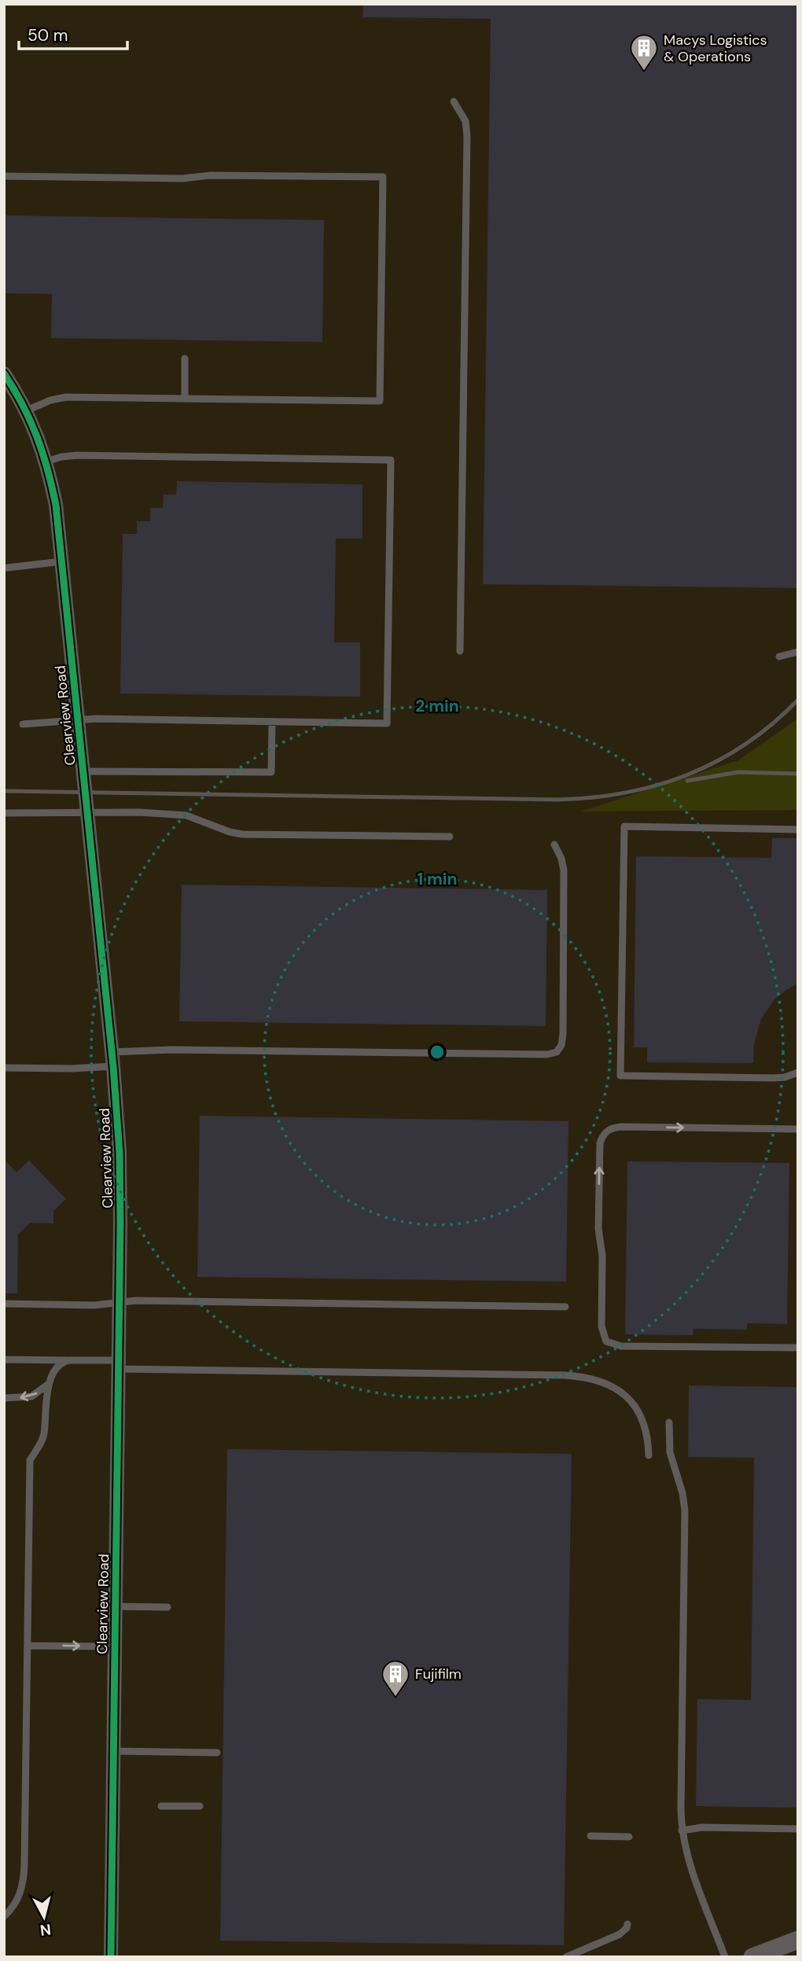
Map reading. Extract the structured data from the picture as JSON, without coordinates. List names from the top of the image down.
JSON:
{
  "streets": {
    "street": ["Clearview Road"]
  },
  "places": {
    "building": ["Macys Logistics & Operations", "Fujifilm"]
  },
  "scale_bar": "50 m",
  "north": "bottom",
  "rings": ["2 min", "1 min"]
}
